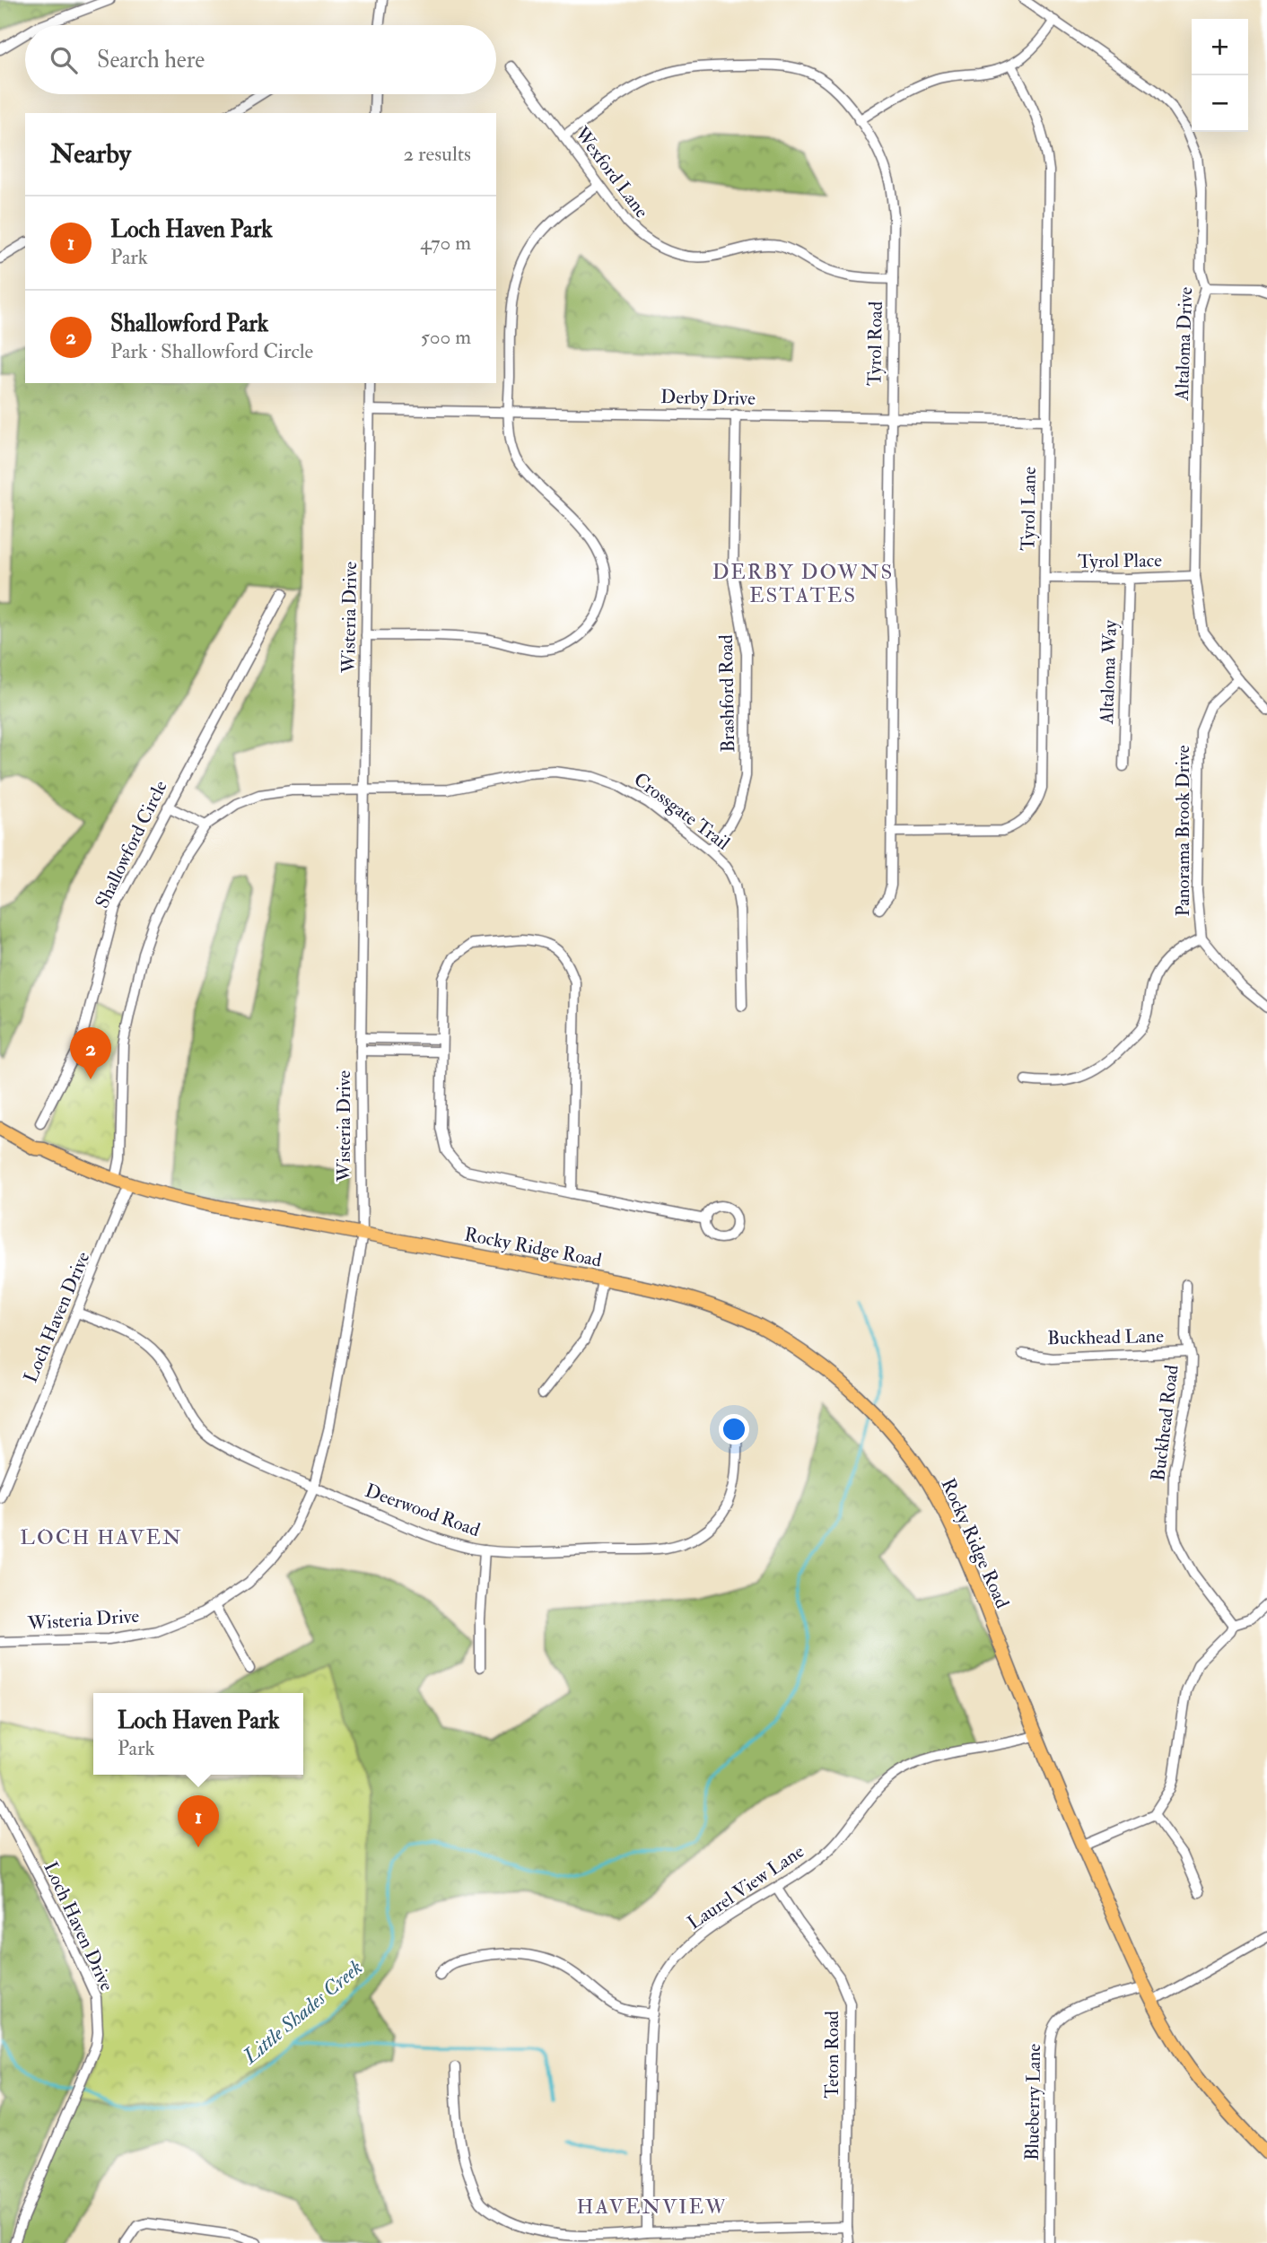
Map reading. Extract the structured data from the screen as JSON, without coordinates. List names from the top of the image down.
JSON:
{
  "streets": {
    "main road": ["Rocky Ridge Road"],
    "street": [
      "Wexford Lane",
      "Tyrol Road",
      "Altaloma Drive",
      "Derby Drive",
      "Tyrol Lane",
      "Tyrol Place",
      "Wisteria Drive",
      "Altaloma Way",
      "Brashford Road",
      "Crossgate Trail",
      "Panorama Brook Drive",
      "Shallowford Circle",
      "Loch Haven Drive",
      "Buckhead Lane",
      "Buckhead Road",
      "Deerwood Road",
      "Laurel View Lane",
      "Teton Road",
      "Blueberry Lane"
    ]
  },
  "crossings": [
    ["Wexford Lane", "Tyrol Road"],
    ["Tyrol Road", "Derby Drive"],
    ["Tyrol Road", "Tyrol Lane"],
    ["Altaloma Drive", "Tyrol Place"],
    ["Altaloma Drive", "Panorama Brook Drive"],
    ["Derby Drive", "Tyrol Lane"],
    ["Derby Drive", "Wisteria Drive"],
    ["Derby Drive", "Brashford Road"],
    ["Tyrol Lane", "Tyrol Place"],
    ["Tyrol Place", "Altaloma Way"],
    ["Wisteria Drive", "Crossgate Trail"],
    ["Wisteria Drive", "Rocky Ridge Road"],
    ["Wisteria Drive", "Deerwood Road"],
    ["Brashford Road", "Crossgate Trail"],
    ["Rocky Ridge Road", "Loch Haven Drive"],
    ["Rocky Ridge Road", "Laurel View Lane"],
    ["Rocky Ridge Road", "Blueberry Lane"],
    ["Loch Haven Drive", "Deerwood Road"],
    ["Buckhead Lane", "Buckhead Road"],
    ["Laurel View Lane", "Teton Road"]
  ],
  "districts": ["DERBY DOWNS ESTATES", "LOCH HAVEN", "HAVENVIEW"],
  "water": ["Little Shades Creek"],
  "page": {
    "map_buttons": ["+", "−"],
    "search": "Search here",
    "heading": ["Nearby", "2 results"],
    "list": [
      {
        "mark": "1",
        "name": "Loch Haven Park",
        "note": "Park",
        "value": "470 m"
      },
      {
        "mark": "2",
        "name": "Shallowford Park",
        "note": "Park · Shallowford Circle",
        "value": "500 m"
      }
    ],
    "pins": ["2", "1"],
    "popup": ["Loch Haven Park", "Park"]
  }
}
